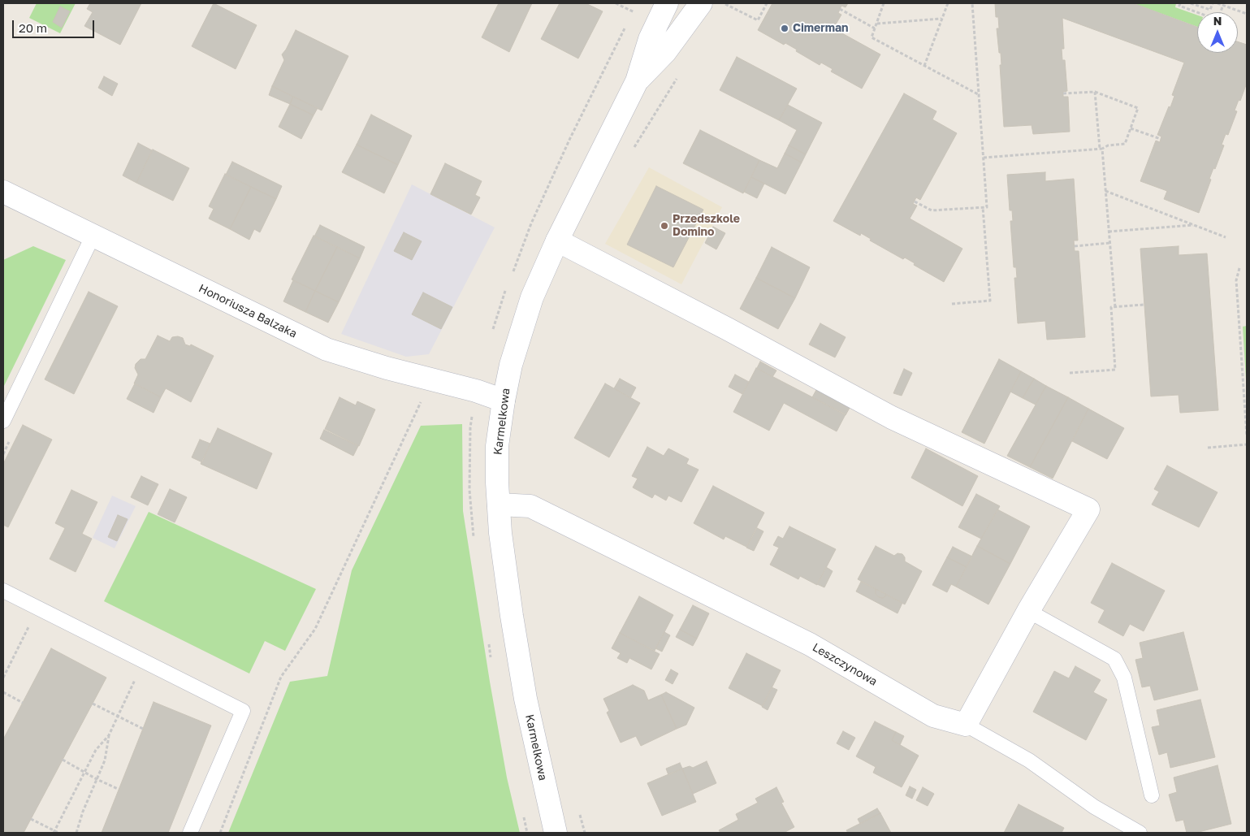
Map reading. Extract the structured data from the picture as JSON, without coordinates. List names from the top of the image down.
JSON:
{
  "streets": {
    "street": ["Honoriusza Balzaka", "Karmelkowa", "Leszczynowa"]
  },
  "crossings": [
    ["Honoriusza Balzaka", "Karmelkowa"],
    ["Karmelkowa", "Leszczynowa"]
  ],
  "places": ["Cimerman", "Przedszkole Domino"],
  "scale_bar": "20 m",
  "north": "top"
}
